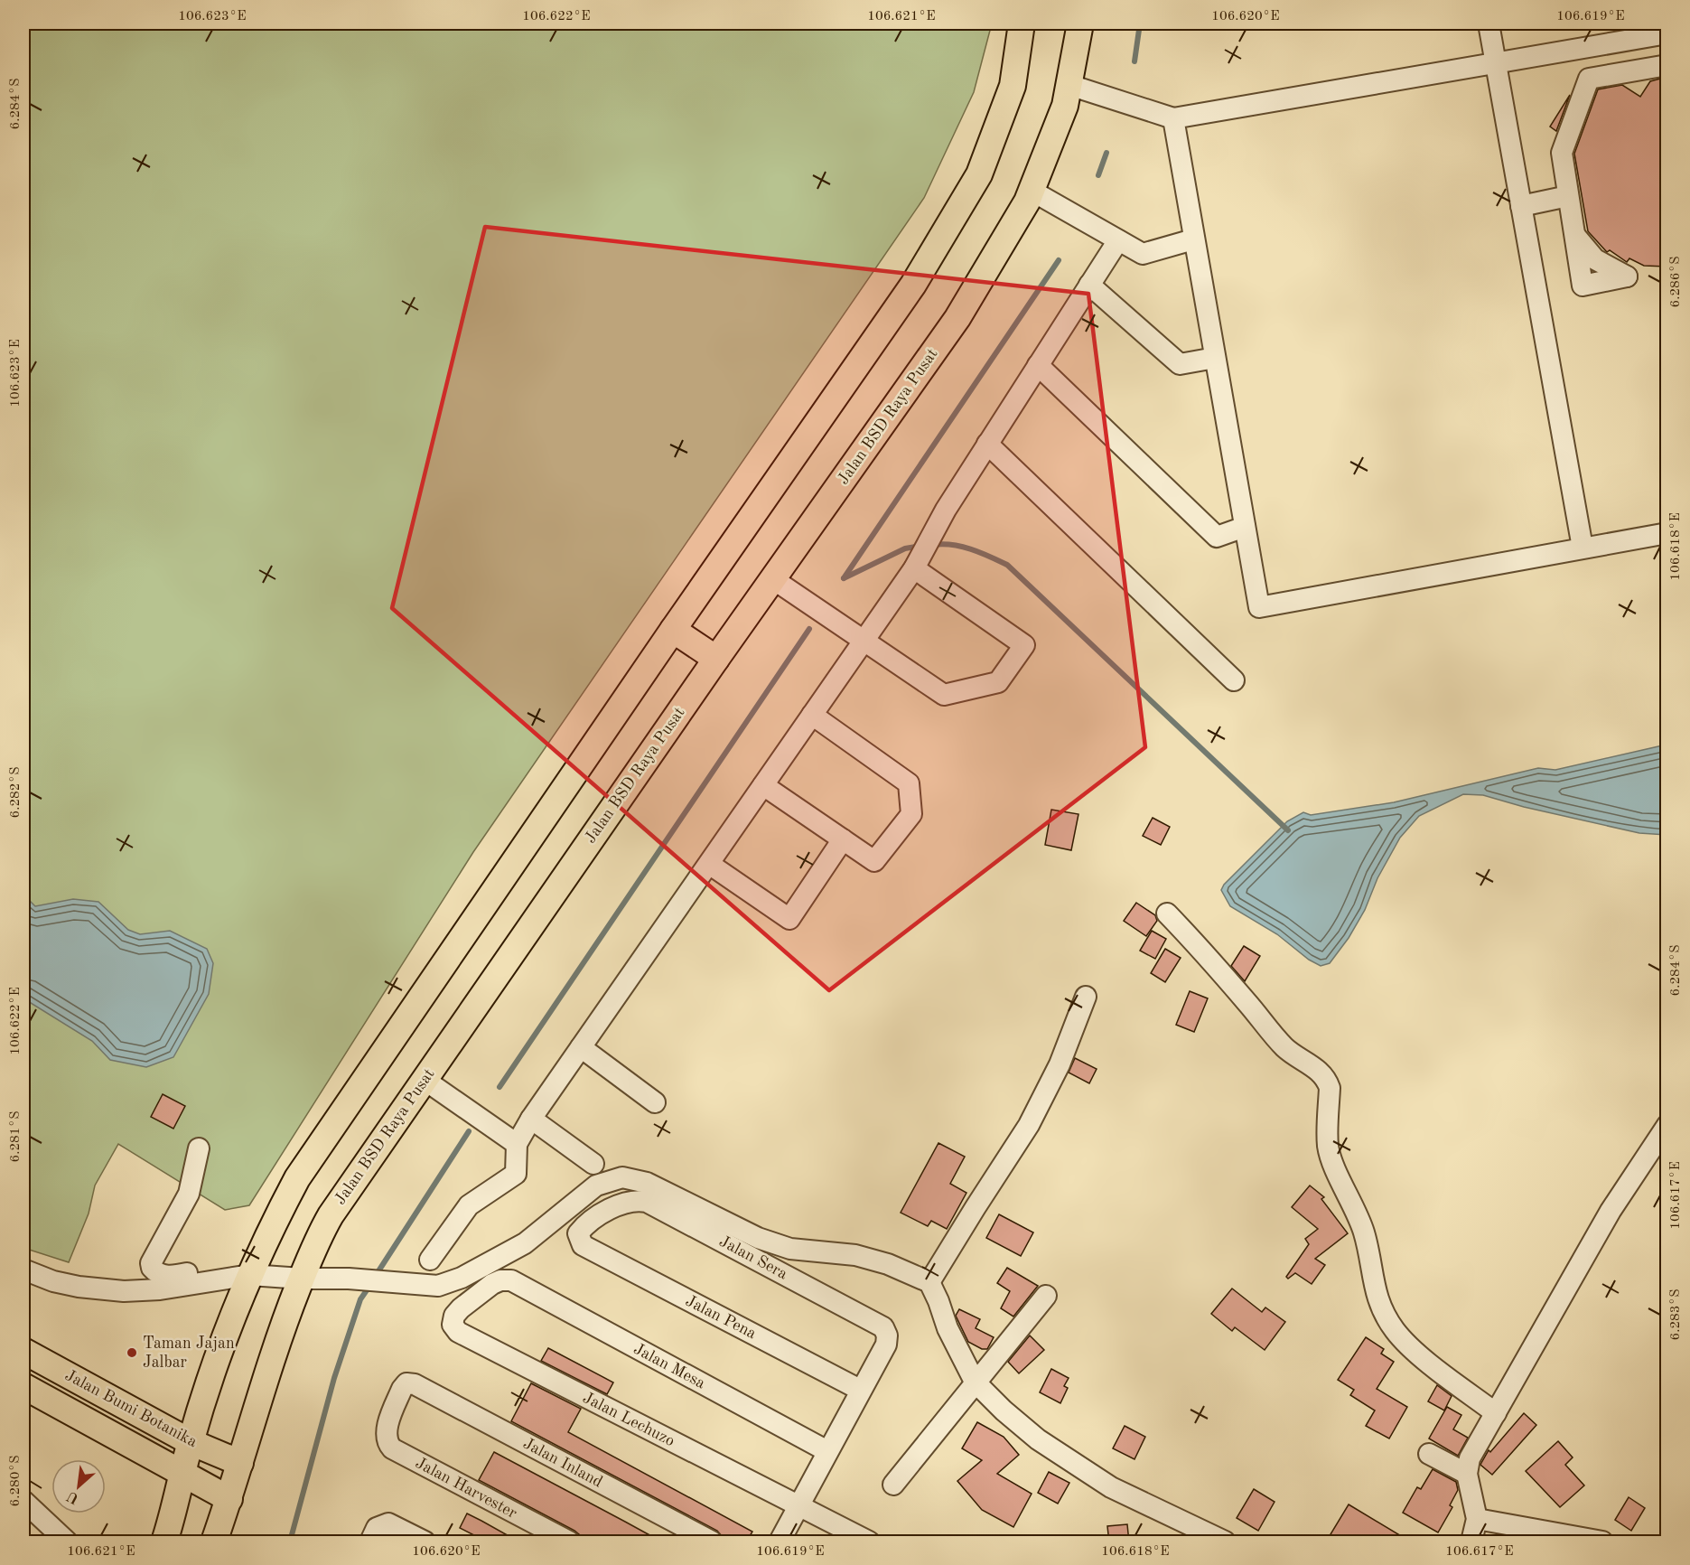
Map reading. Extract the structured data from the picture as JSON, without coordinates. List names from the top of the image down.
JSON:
{
  "streets": {
    "main road": ["Jalan BSD Raya Pusat", "Jalan Bumi Botanika"],
    "street": [
      "Jalan Sera",
      "Jalan Pena",
      "Jalan Mesa",
      "Jalan Lechuzo",
      "Jalan Inland",
      "Jalan Harvester"
    ]
  },
  "crossings": [
    ["Jalan BSD Raya Pusat", "Jalan Bumi Botanika"],
    ["Jalan Sera", "Jalan Pena"],
    ["Jalan Mesa", "Jalan Lechuzo"],
    ["Jalan Inland", "Jalan Harvester"]
  ],
  "places": ["Taman Jajan Jalbar"],
  "north": "bottom left",
  "coordinates": [
    "106.623°E",
    "106.622°E",
    "106.621°E",
    "106.620°E",
    "106.619°E",
    "6.284°S",
    "6.286°S",
    "106.618°E",
    "6.282°S",
    "6.281°S",
    "106.617°E",
    "6.283°S",
    "6.280°S"
  ]
}
